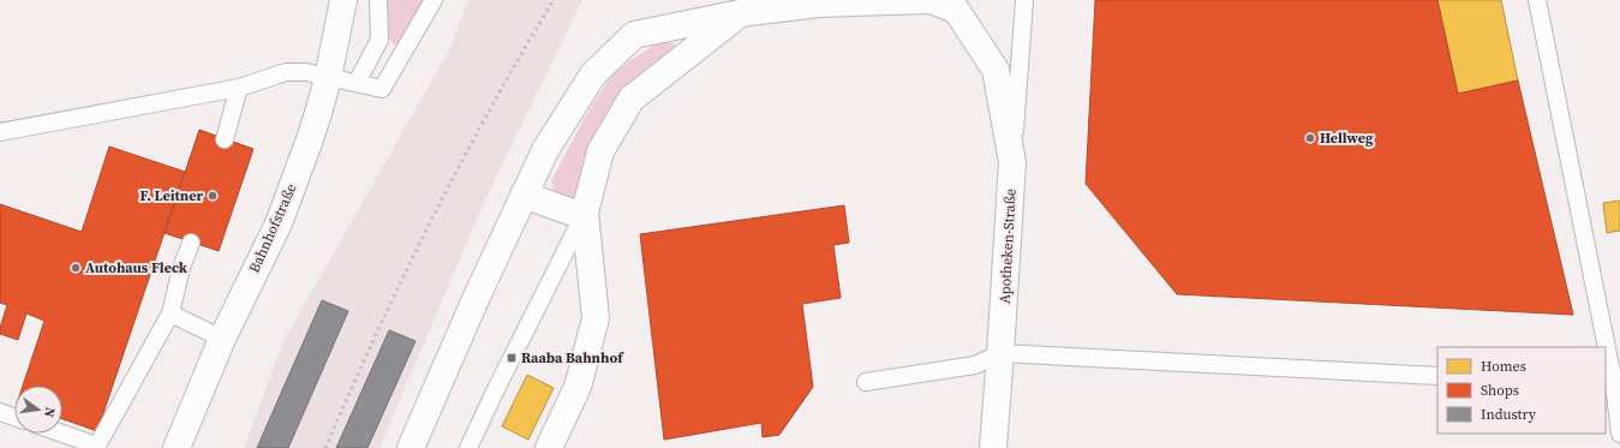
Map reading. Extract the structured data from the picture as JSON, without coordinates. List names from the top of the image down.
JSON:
{
  "streets": {
    "street": ["Bahnhofstraße", "Apotheken-Straße"]
  },
  "places": {
    "other": ["Hellweg", "F. Leitner", "Autohaus Fleck"],
    "transit": ["Raaba Bahnhof"]
  },
  "legend": ["Homes", "Shops", "Industry"],
  "north": "right"
}
